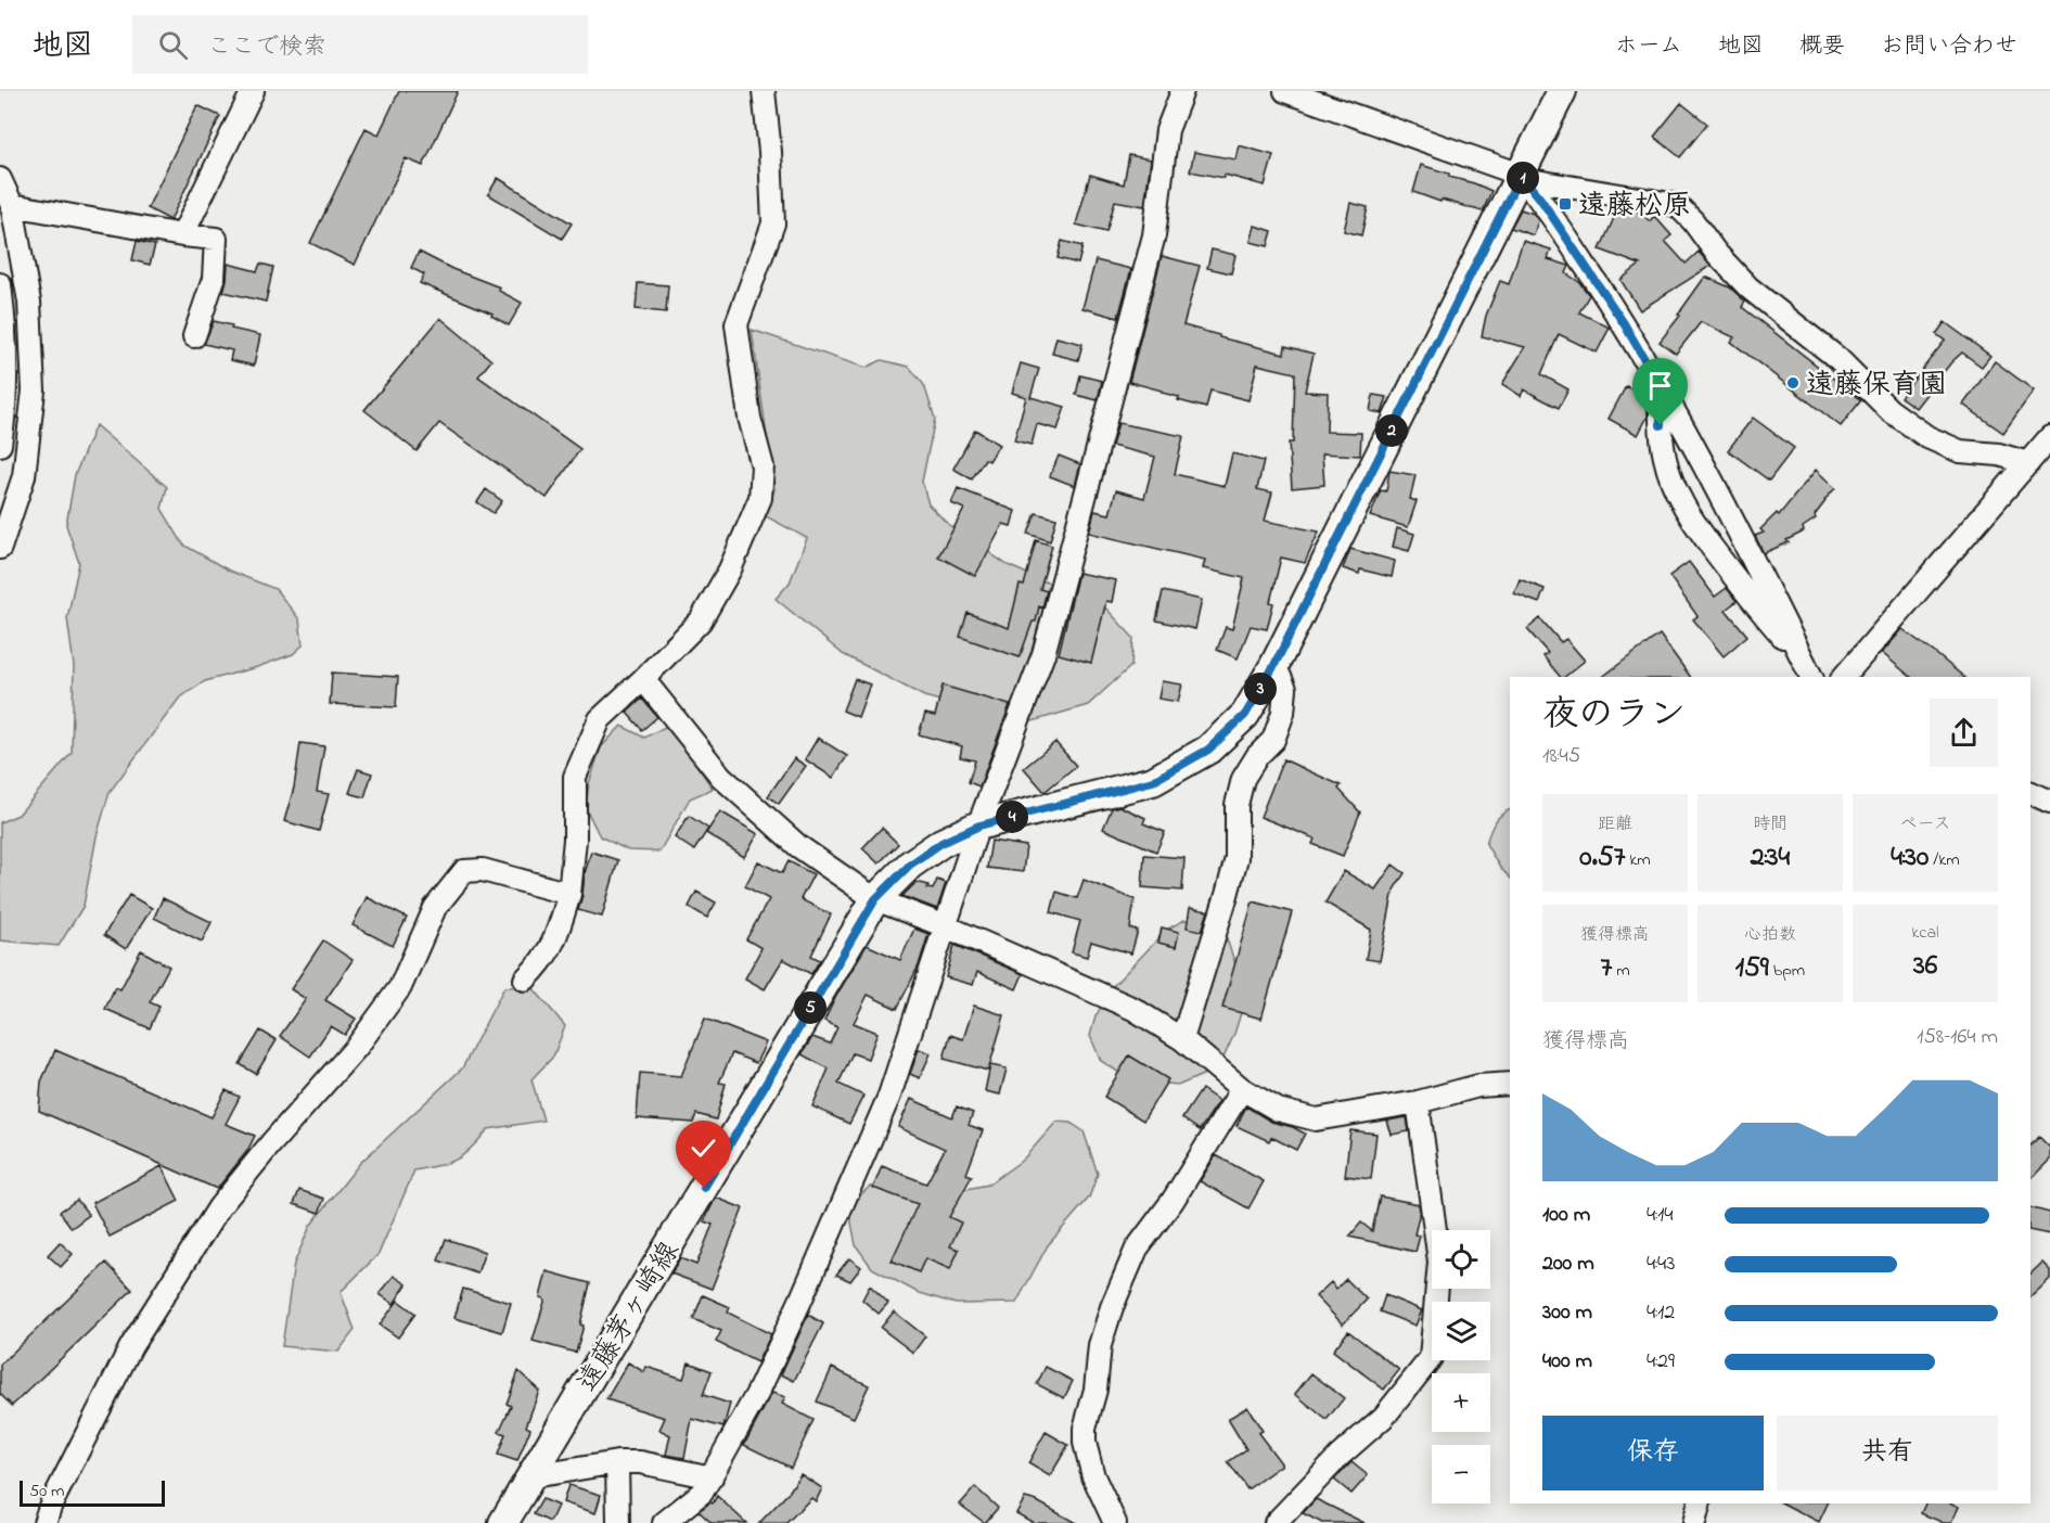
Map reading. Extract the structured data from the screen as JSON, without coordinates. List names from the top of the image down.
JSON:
{
  "streets": {
    "main road": ["遠藤茅ヶ崎線"]
  },
  "places": {
    "transit": ["遠藤松原"],
    "other": ["遠藤保育園"]
  },
  "scale_bar": "50 m",
  "page": {
    "header": "地図",
    "search": "ここで検索",
    "nav": [
      "ホーム",
      "地図",
      "概要",
      "お問い合わせ"
    ],
    "pins": [
      "1",
      "2",
      "3",
      "4",
      "5"
    ],
    "heading": ["夜のラン", "18:45"],
    "stats": [
      ["距離", "0.57 km"],
      ["時間", "2:34"],
      ["ペース", "4:30 /km"],
      ["獲得標高", "7 m"],
      ["心拍数", "159 bpm"],
      ["kcal", "36"]
    ],
    "chart": ["獲得標高", "158–164 m"],
    "list": [
      {
        "name": "100 m",
        "note": "4:14"
      },
      {
        "name": "200 m",
        "note": "4:43"
      },
      {
        "name": "300 m",
        "note": "4:12"
      },
      {
        "name": "400 m",
        "note": "4:29"
      }
    ],
    "map_buttons": ["+", "−"],
    "buttons": ["保存", "共有"],
    "scale": "50 m"
  }
}
